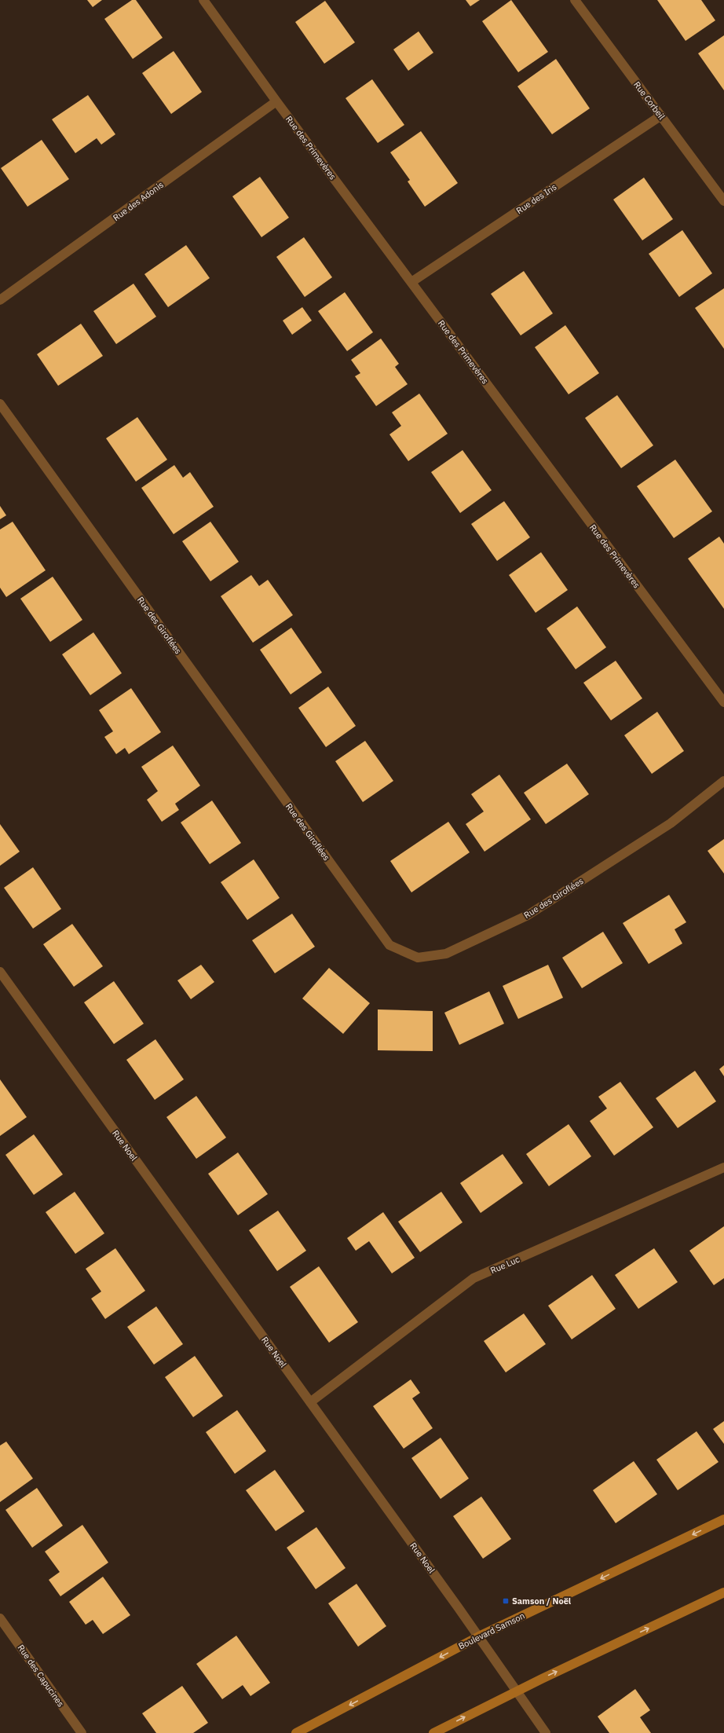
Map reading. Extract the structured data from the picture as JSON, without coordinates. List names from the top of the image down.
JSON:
{
  "streets": {
    "street": [
      "Rue Corbeil",
      "Rue des Primevères",
      "Rue des Iris",
      "Rue des Adonis",
      "Rue des Giroflées",
      "Rue Noel",
      "Rue Luc",
      "Boulevard Samson",
      "Rue des Capucines"
    ]
  },
  "crossings": [
    ["Rue Corbeil", "Rue des Iris"],
    ["Rue des Primevères", "Rue des Iris"],
    ["Rue des Primevères", "Rue des Adonis"],
    ["Rue Noel", "Rue Luc"],
    ["Rue Noel", "Boulevard Samson"]
  ],
  "places": {
    "transit": ["Samson / Noël"]
  }
}
